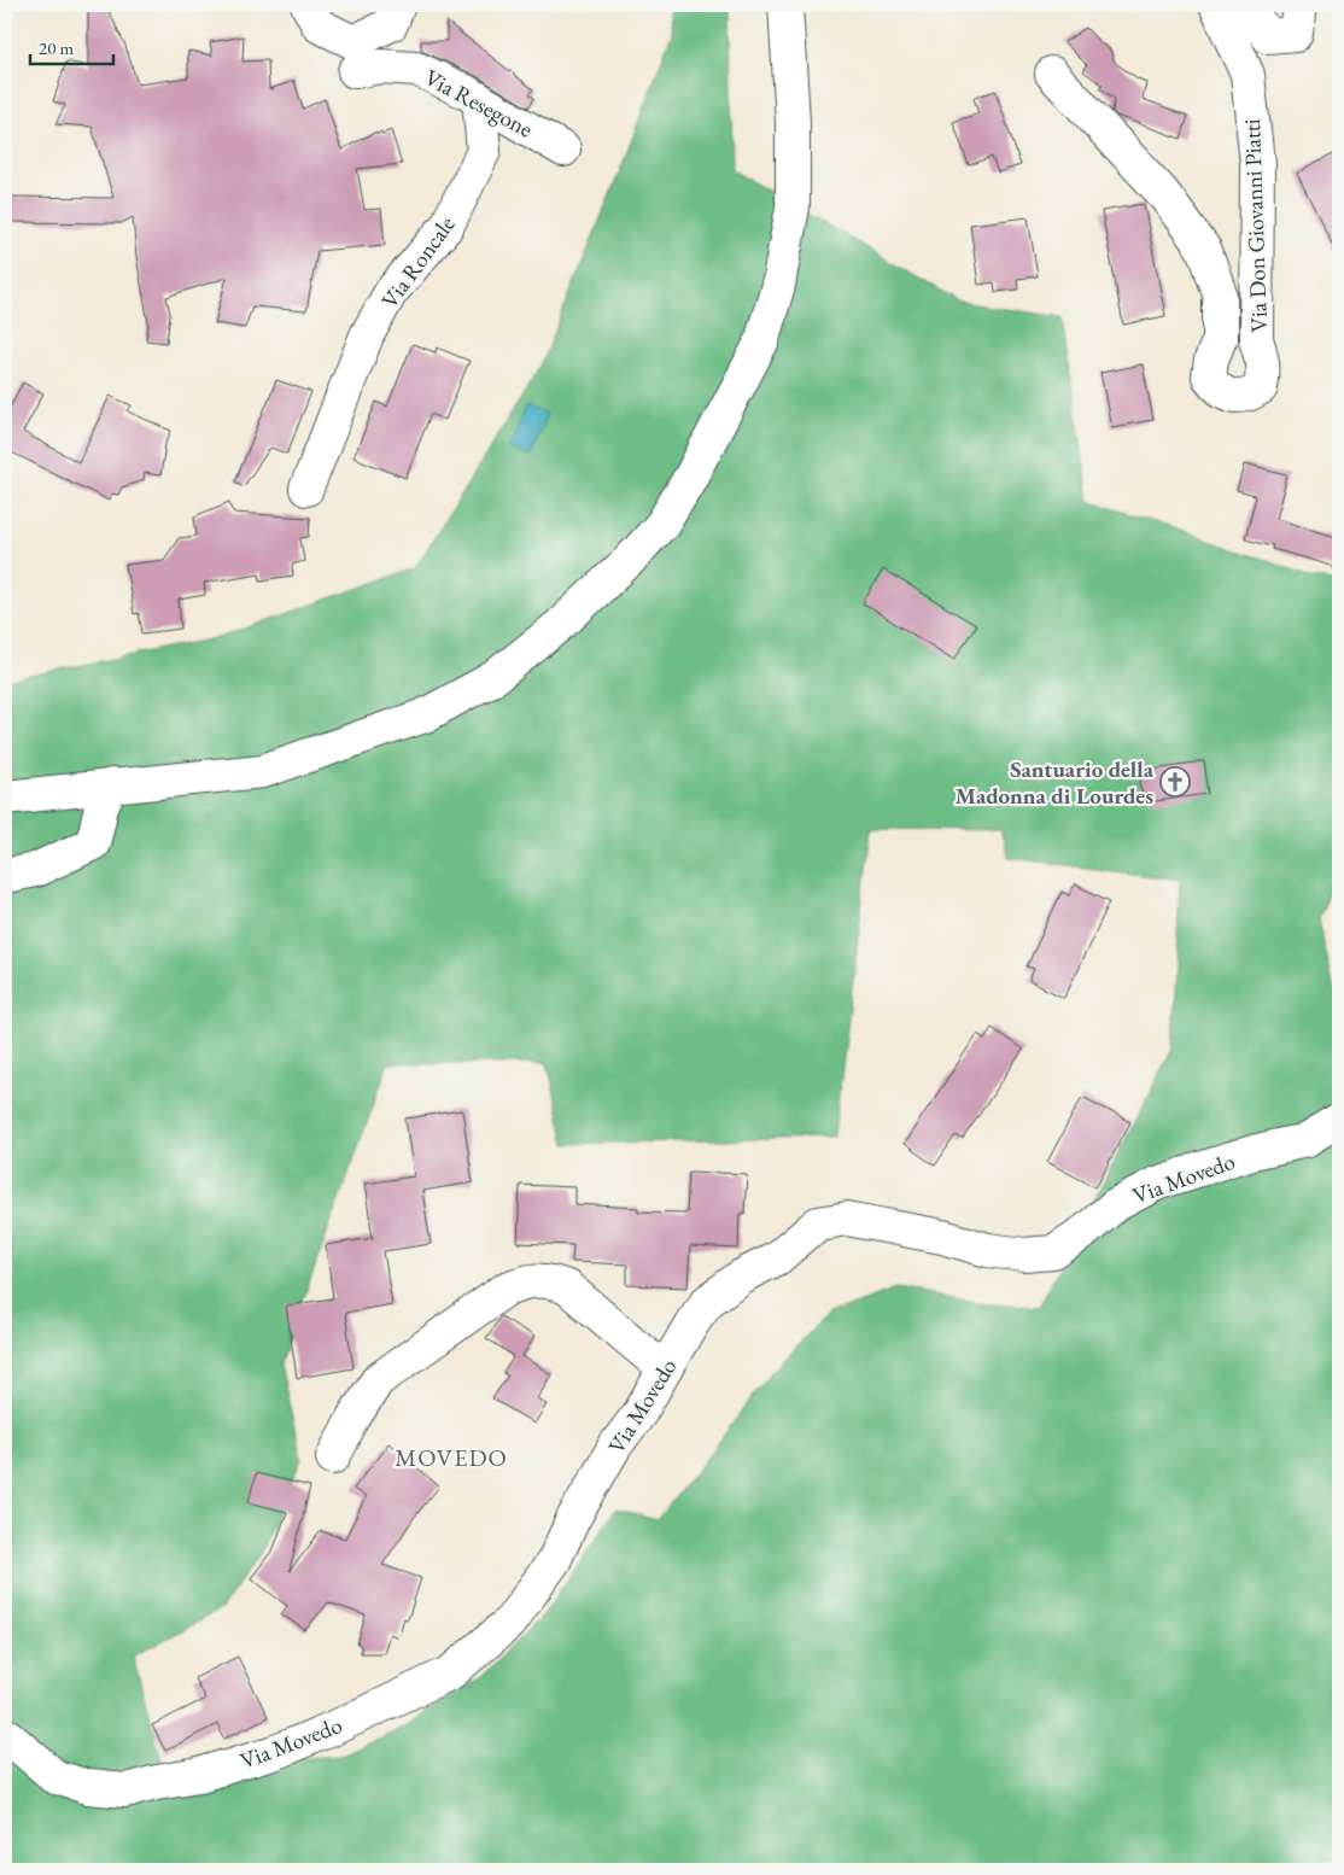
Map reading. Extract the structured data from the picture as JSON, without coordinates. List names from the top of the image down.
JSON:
{
  "streets": {
    "main road": [
      "Via Resegone",
      "Via Don Giovanni Piatti",
      "Via Roncale",
      "Via Movedo"
    ]
  },
  "crossings": [
    ["Via Resegone", "Via Roncale"]
  ],
  "districts": ["MOVEDO"],
  "places": {
    "church": ["Santuario della Madonna di Lourdes"]
  },
  "scale_bar": "20 m"
}
